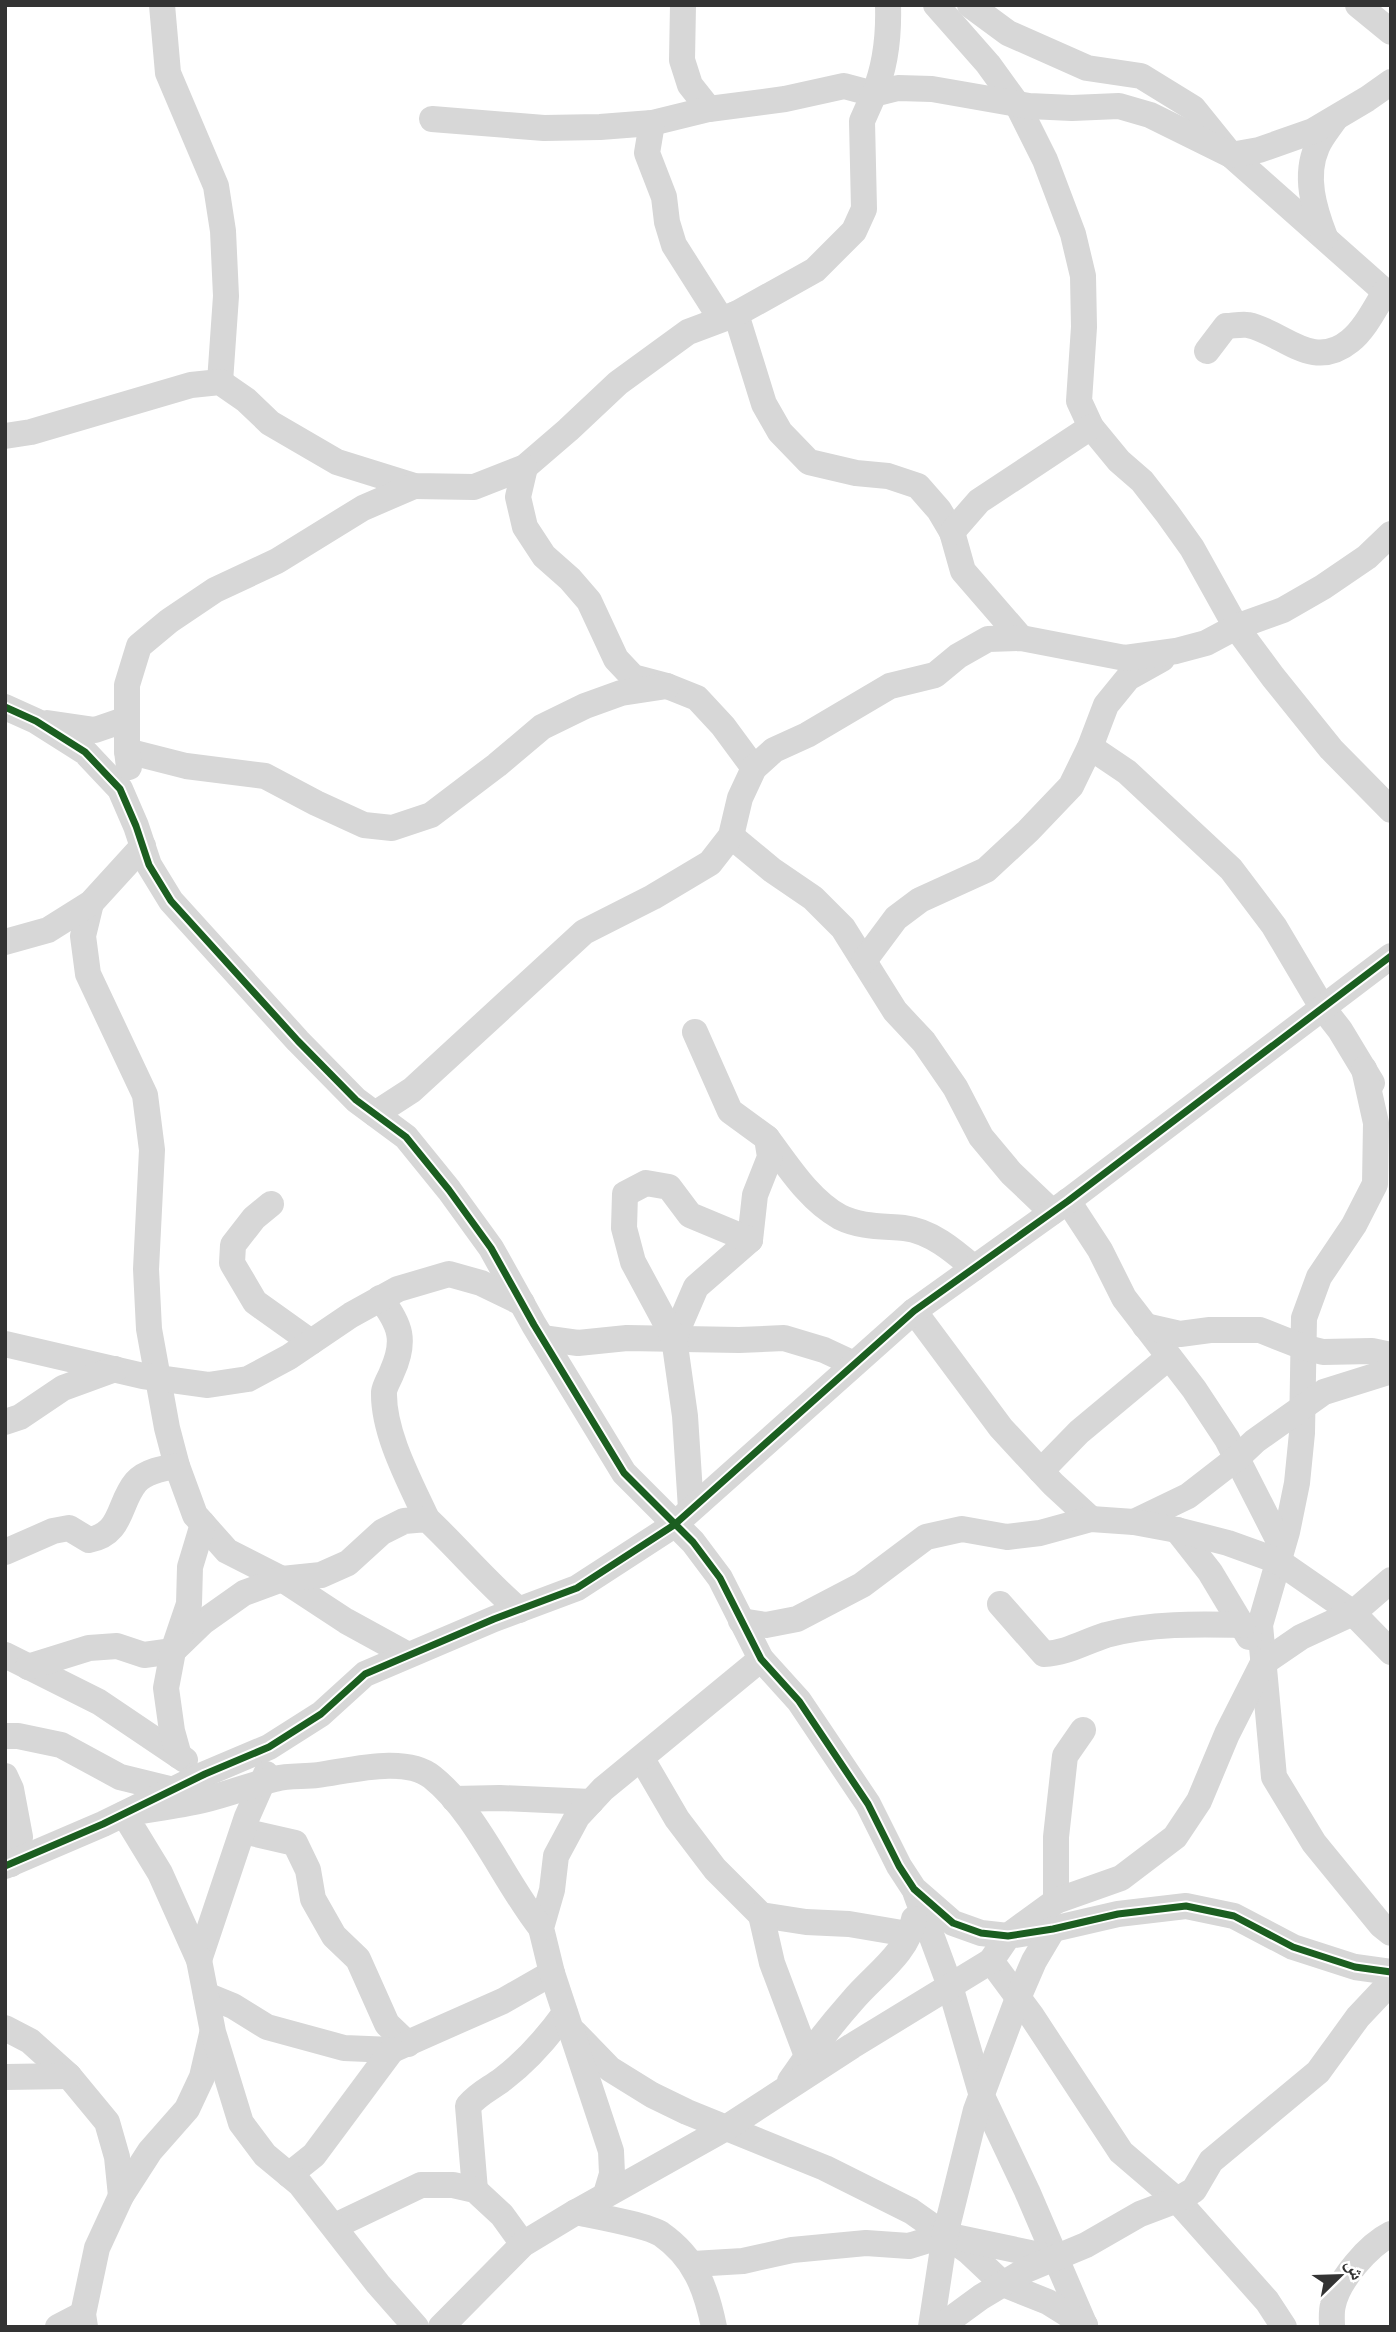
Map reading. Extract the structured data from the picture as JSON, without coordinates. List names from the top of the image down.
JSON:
{
  "north": "top right"
}
